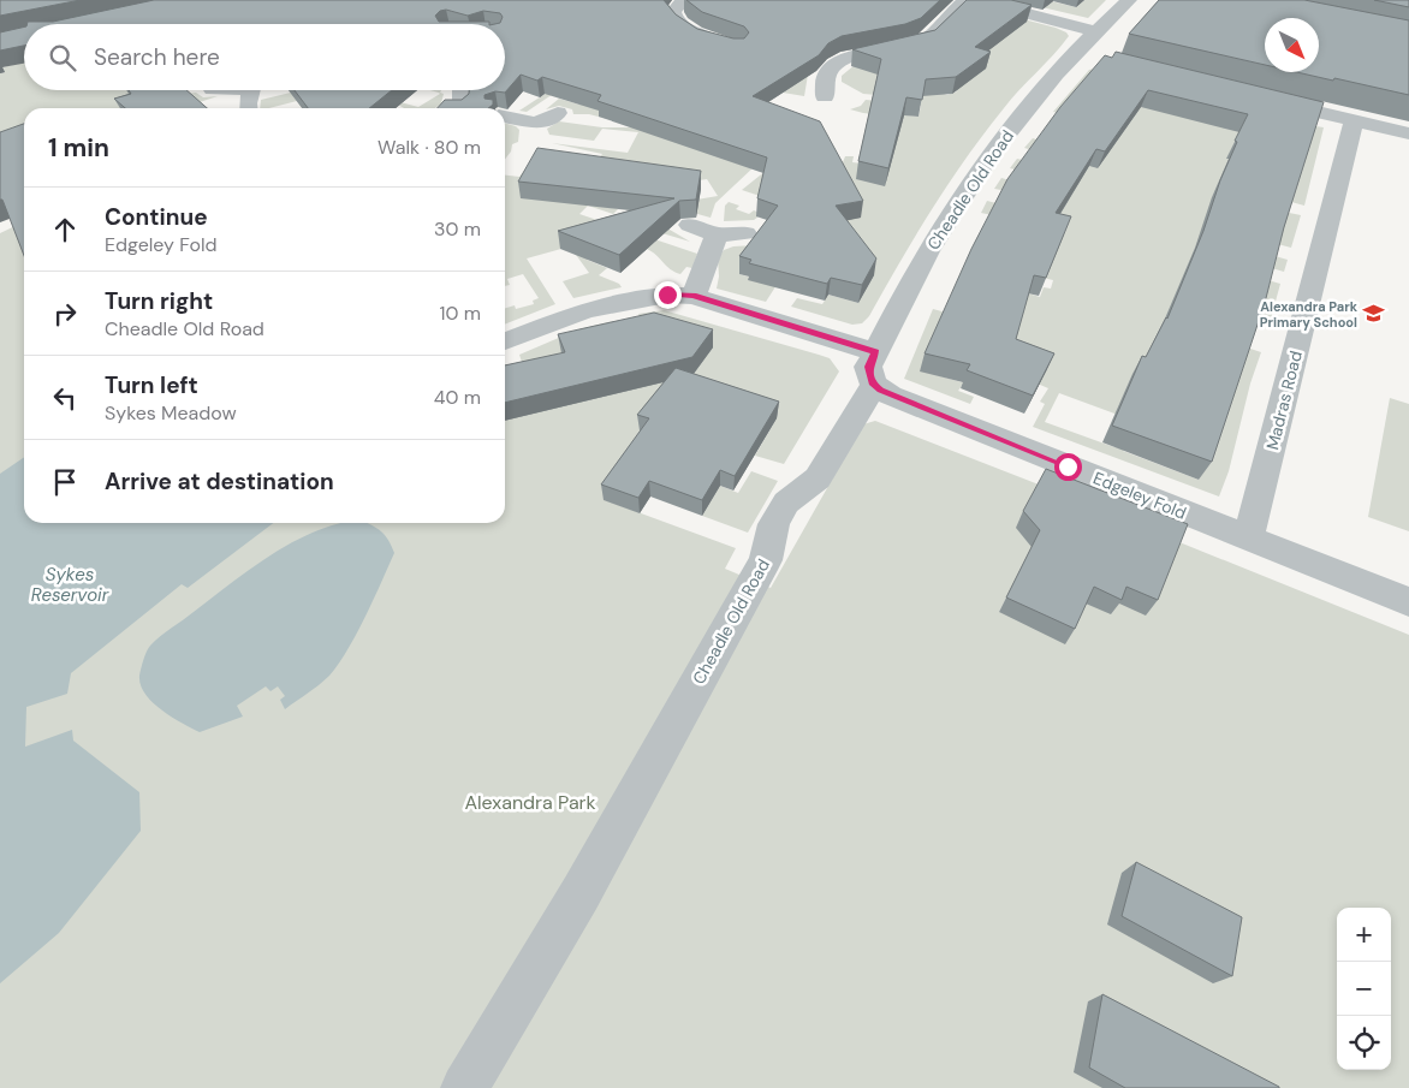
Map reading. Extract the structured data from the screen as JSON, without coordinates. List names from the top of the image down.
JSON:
{
  "streets": {
    "street": ["Cheadle Old Road", "Madras Road", "Edgeley Fold"]
  },
  "crossings": [
    ["Cheadle Old Road", "Edgeley Fold"],
    ["Madras Road", "Edgeley Fold"]
  ],
  "water": ["Sykes Reservoir"],
  "parks": ["Alexandra Park"],
  "places": {
    "school or university": ["Alexandra Park Primary School"]
  },
  "north": "bottom right",
  "page": {
    "search": "Search here",
    "heading": ["1 min", "Walk · 80 m"],
    "list": [
      ["Continue", "Edgeley Fold", "30 m"],
      ["Turn right", "Cheadle Old Road", "10 m"],
      ["Turn left", "Sykes Meadow", "40 m"],
      "Arrive at destination"
    ],
    "map_buttons": ["+", "−"]
  }
}
